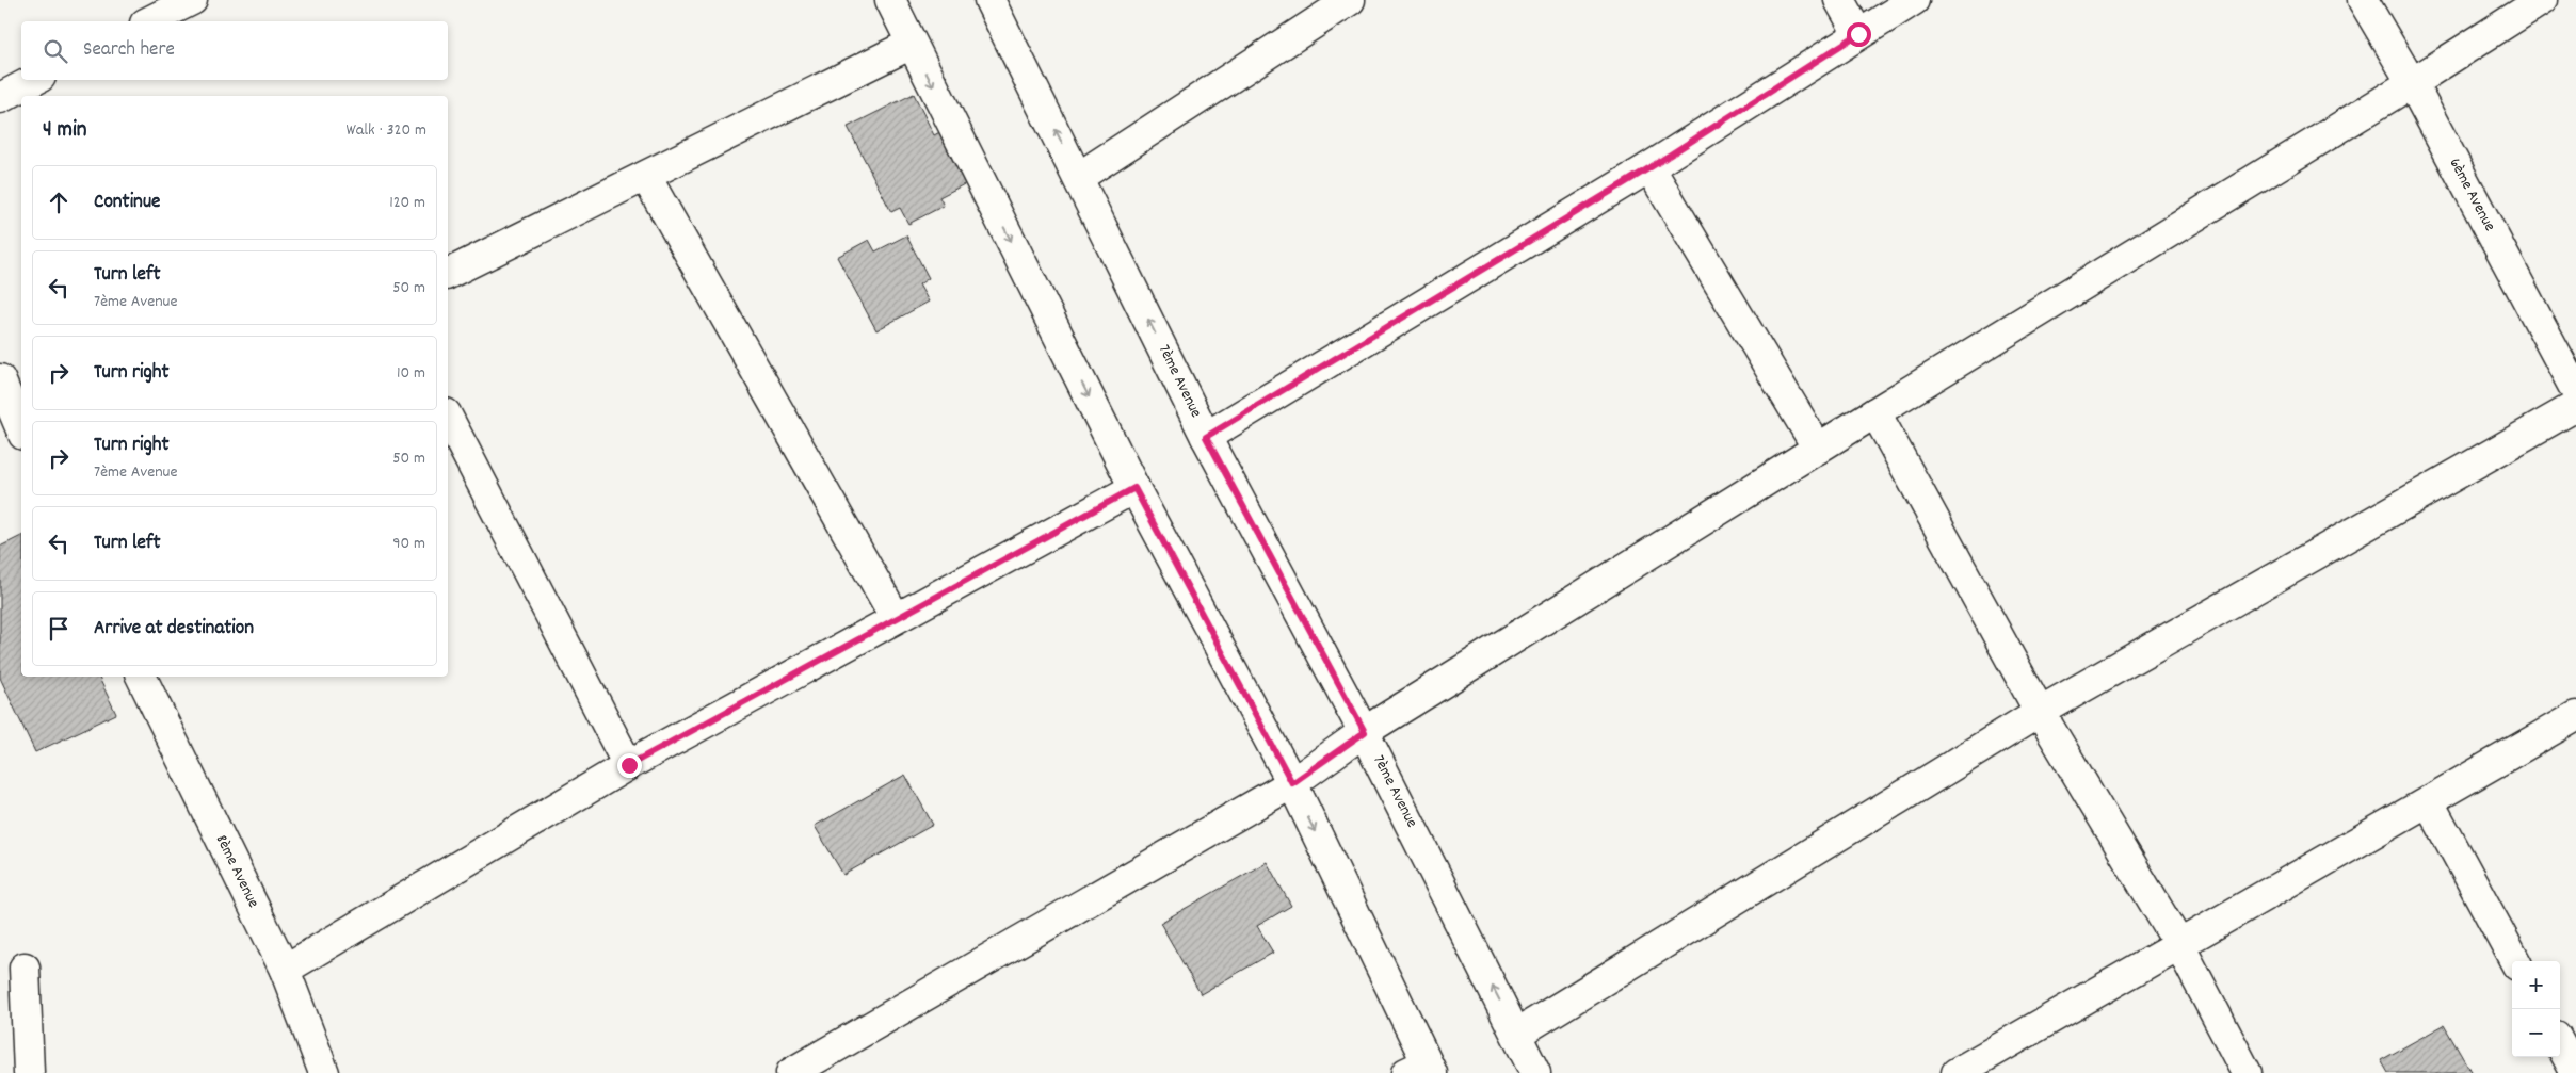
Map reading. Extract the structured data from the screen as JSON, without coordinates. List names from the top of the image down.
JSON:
{
  "streets": {
    "street": ["6ème Avenue", "7ème Avenue", "8ème Avenue"]
  },
  "page": {
    "search": "Search here",
    "heading": ["4 min", "Walk · 320 m"],
    "list": [
      ["Continue", "120 m"],
      ["Turn left", "7ème Avenue", "50 m"],
      ["Turn right", "10 m"],
      ["Turn right", "7ème Avenue", "50 m"],
      ["Turn left", "90 m"],
      "Arrive at destination"
    ],
    "map_buttons": ["+", "−"]
  }
}
